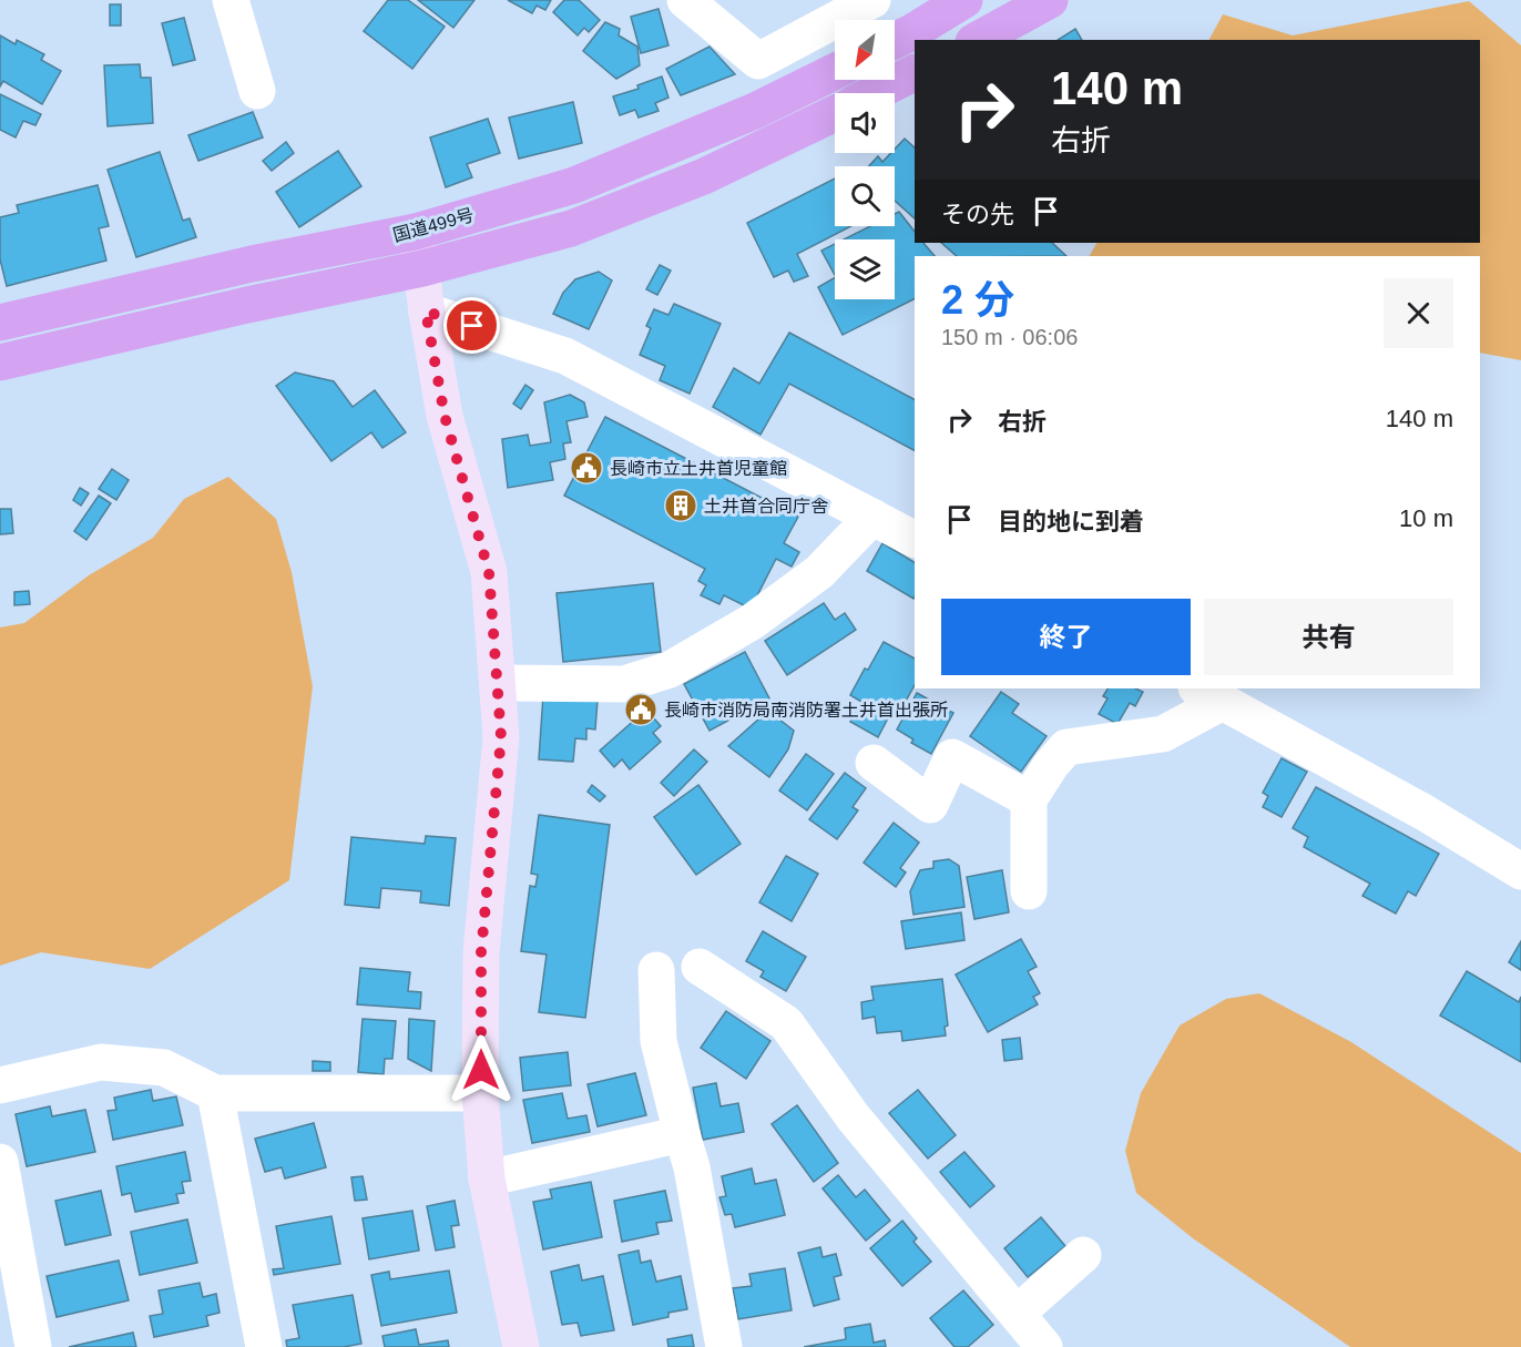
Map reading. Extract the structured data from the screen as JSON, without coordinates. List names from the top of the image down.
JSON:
{
  "streets": {
    "highway": ["国道499号"]
  },
  "places": {
    "public building": ["長崎市立土井首児童館", "長崎市消防局南消防署土井首出張所"],
    "building": ["土井首合同庁舎"]
  },
  "north": "bottom left",
  "page": {
    "turn": ["140 m", "右折"],
    "then": "その先",
    "heading": ["2 分", "150 m · 06:06"],
    "list": [
      {
        "name": "右折",
        "value": "140 m"
      },
      {
        "name": "目的地に到着",
        "value": "10 m"
      }
    ],
    "buttons": ["終了", "共有"]
  }
}
